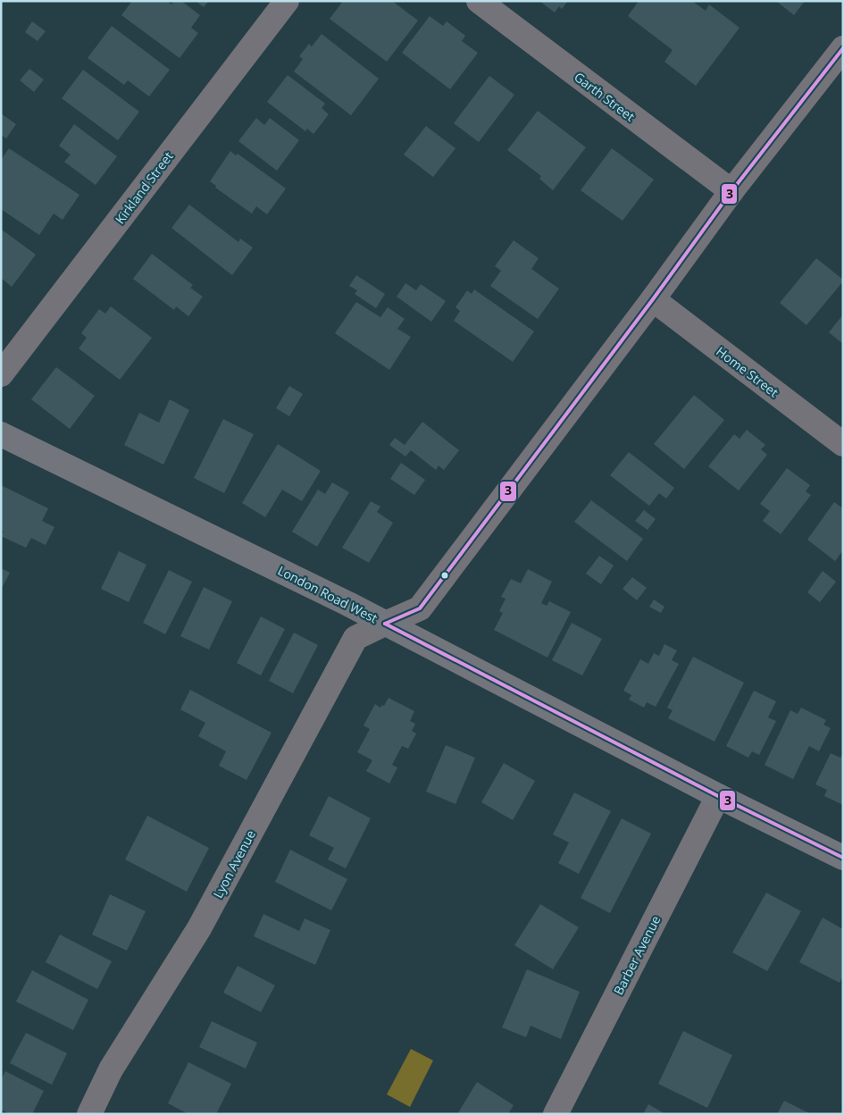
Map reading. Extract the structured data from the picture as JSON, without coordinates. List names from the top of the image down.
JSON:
{
  "streets": {
    "street": [
      "Garth Street",
      "Kirkland Street",
      "Home Street",
      "London Road West",
      "Lyon Avenue",
      "Barber Avenue"
    ]
  },
  "crossings": [
    ["Garth Street", "Lyon Avenue"],
    ["Home Street", "Lyon Avenue"],
    ["London Road West", "Lyon Avenue"],
    ["London Road West", "Barber Avenue"]
  ],
  "lines": ["transit line 3"]
}
